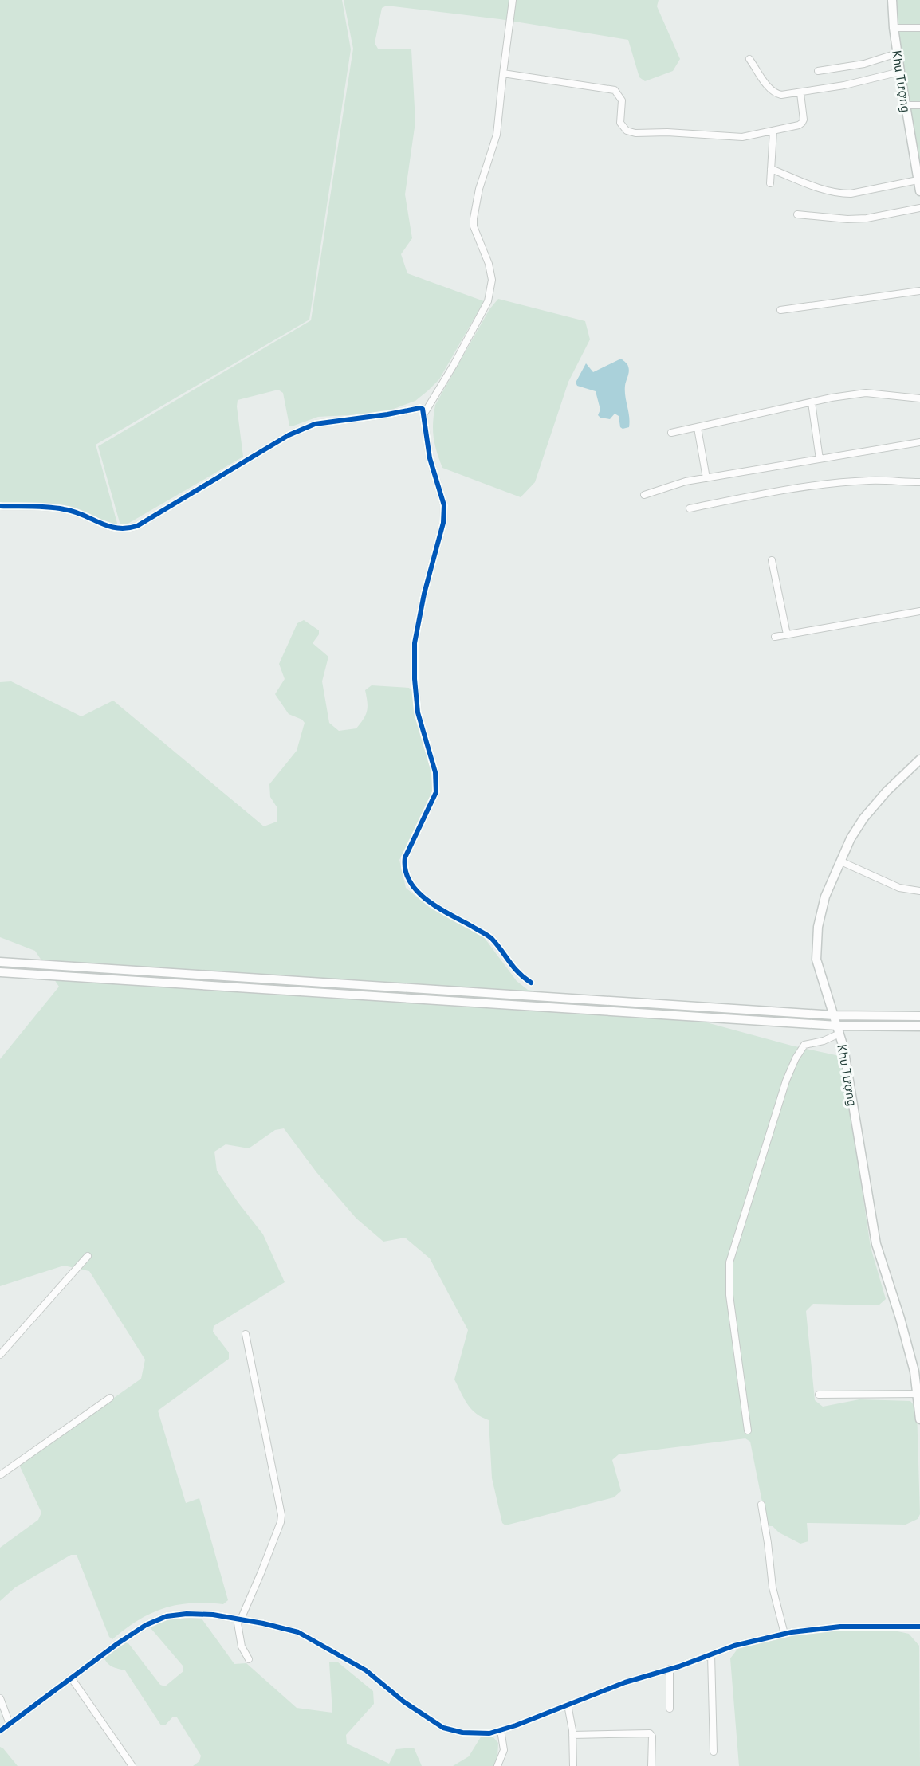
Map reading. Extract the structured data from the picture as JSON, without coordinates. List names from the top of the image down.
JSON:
{
  "streets": {
    "main road": ["Khu Tượng"]
  }
}
